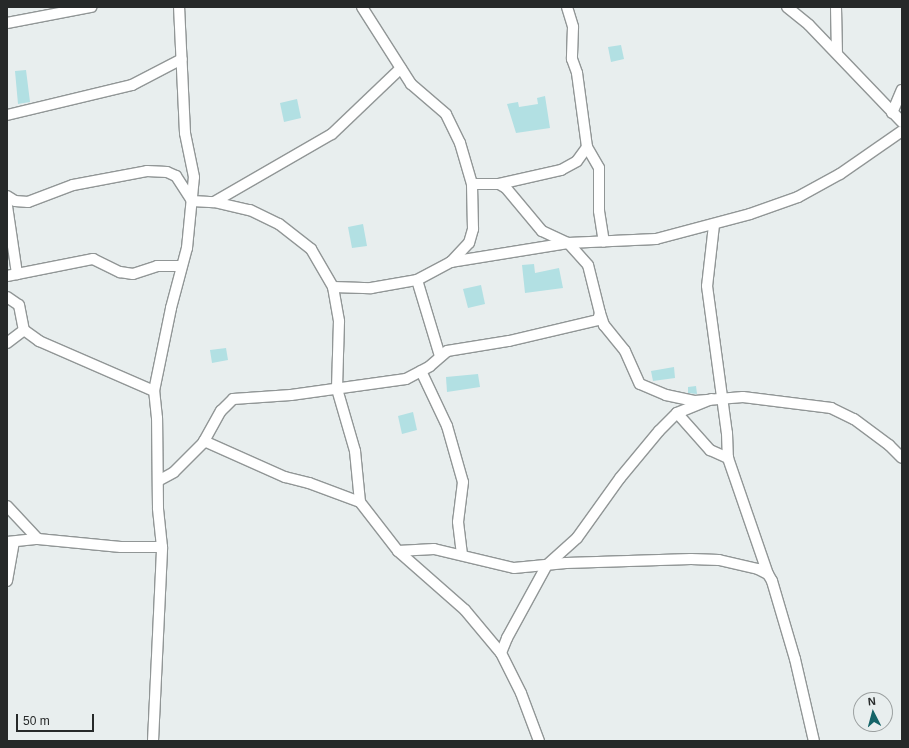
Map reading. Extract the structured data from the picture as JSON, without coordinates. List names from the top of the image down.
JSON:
{
  "scale_bar": "50 m",
  "north": "top"
}
